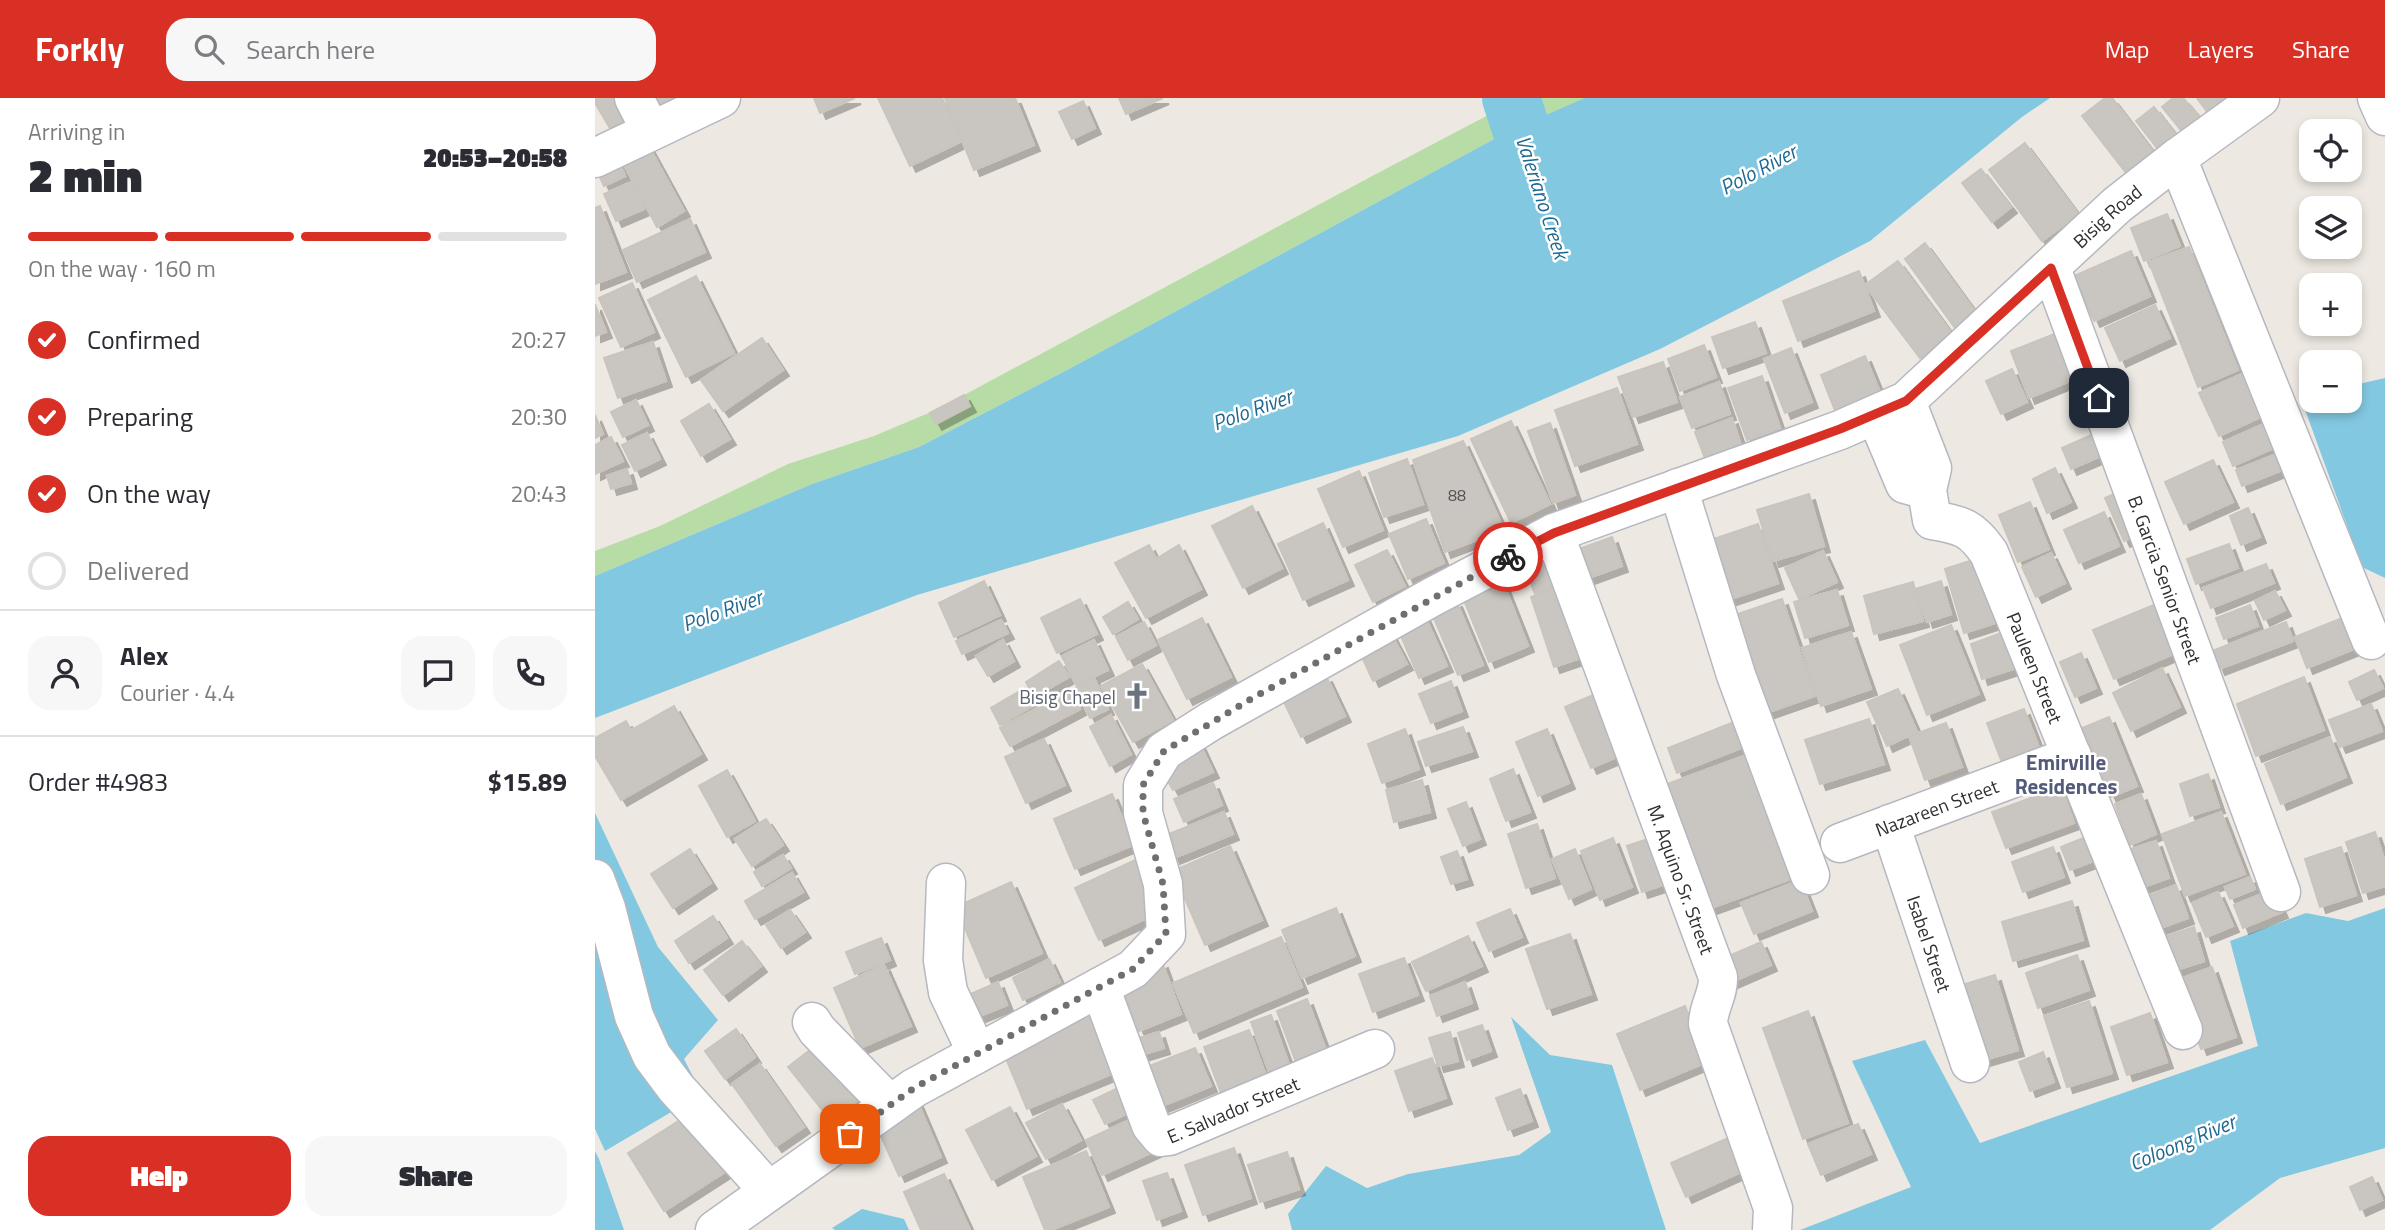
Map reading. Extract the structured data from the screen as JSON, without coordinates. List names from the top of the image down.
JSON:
{
  "streets": {
    "street": [
      "Bisig Road",
      "B. Garcia Senior Street",
      "Pauleen Street",
      "Nazareen Street",
      "M. Aquino Sr. Street",
      "Isabel Street",
      "E. Salvador Street"
    ]
  },
  "crossings": [
    ["Bisig Road", "B. Garcia Senior Street"],
    ["Bisig Road", "Pauleen Street"],
    ["Bisig Road", "M. Aquino Sr. Street"],
    ["Bisig Road", "E. Salvador Street"],
    ["Pauleen Street", "Nazareen Street"],
    ["Nazareen Street", "Isabel Street"]
  ],
  "districts": ["Emirville Residences"],
  "water": ["Polo River", "Valeriano Creek", "Coloong River"],
  "places": {
    "church": ["Bisig Chapel"]
  },
  "house_numbers": ["88"],
  "page": {
    "header": "Forkly",
    "search": "Search here",
    "nav": ["Map", "Layers", "Share"],
    "heading": ["2 min", "Arriving in", "20:53–20:58"],
    "panel": [
      "Alex",
      "Courier · 4.4",
      "Order #4983",
      "$15.89"
    ],
    "map_buttons": ["+", "−"],
    "bar": "On the way · 160 m",
    "list": [
      ["Confirmed", "20:27"],
      ["Preparing", "20:30"],
      ["On the way", "20:43"],
      "Delivered"
    ],
    "buttons": ["Help", "Share"]
  }
}
